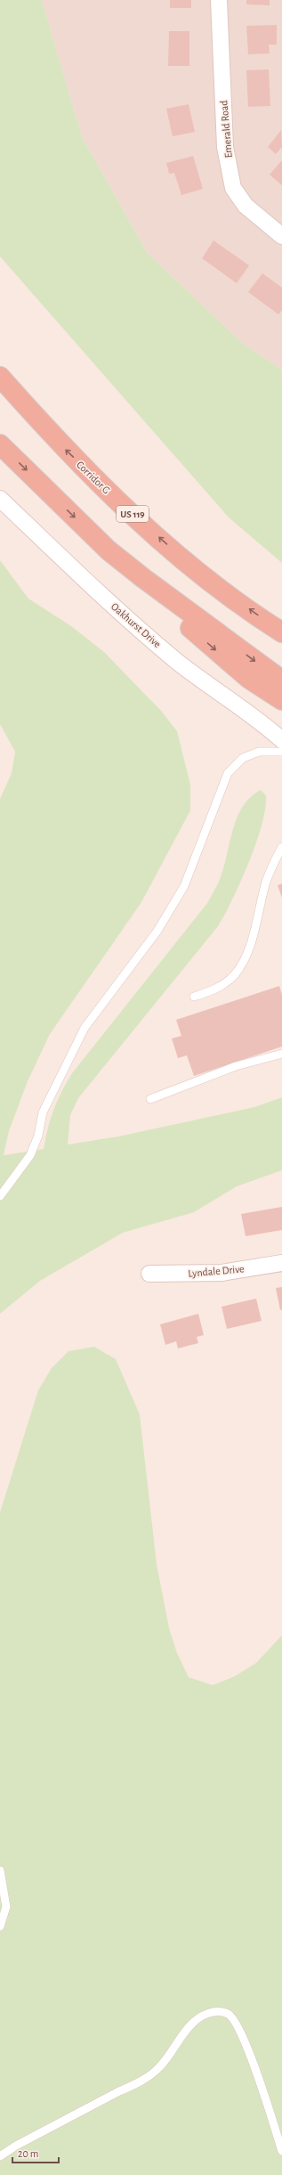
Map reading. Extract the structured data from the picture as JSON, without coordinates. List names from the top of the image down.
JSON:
{
  "streets": {
    "highway": ["Corridor G", "US 119"],
    "street": ["Emerald Road", "Oakhurst Drive", "Lyndale Drive"]
  },
  "scale_bar": "20 m"
}
